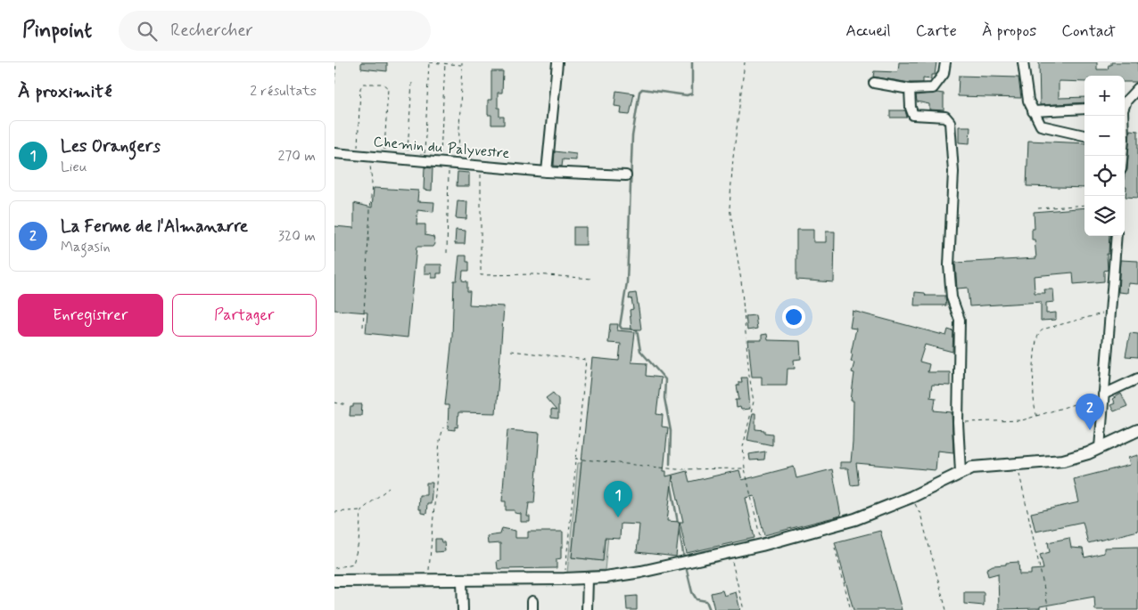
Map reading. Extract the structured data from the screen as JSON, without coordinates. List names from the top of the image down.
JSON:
{
  "streets": {
    "street": ["Chemin du Palyvestre"]
  },
  "page": {
    "header": "Pinpoint",
    "search": "Rechercher",
    "nav": [
      "Accueil",
      "Carte",
      "À propos",
      "Contact"
    ],
    "heading": ["À proximité", "2 résultats"],
    "map_buttons": ["+", "−"],
    "list": [
      {
        "mark": "1",
        "name": "Les Orangers",
        "note": "Lieu",
        "value": "270 m"
      },
      {
        "mark": "2",
        "name": "La Ferme de l'Almanarre",
        "note": "Magasin",
        "value": "320 m"
      }
    ],
    "buttons": ["Enregistrer", "Partager"],
    "pins": ["2", "1"]
  }
}
